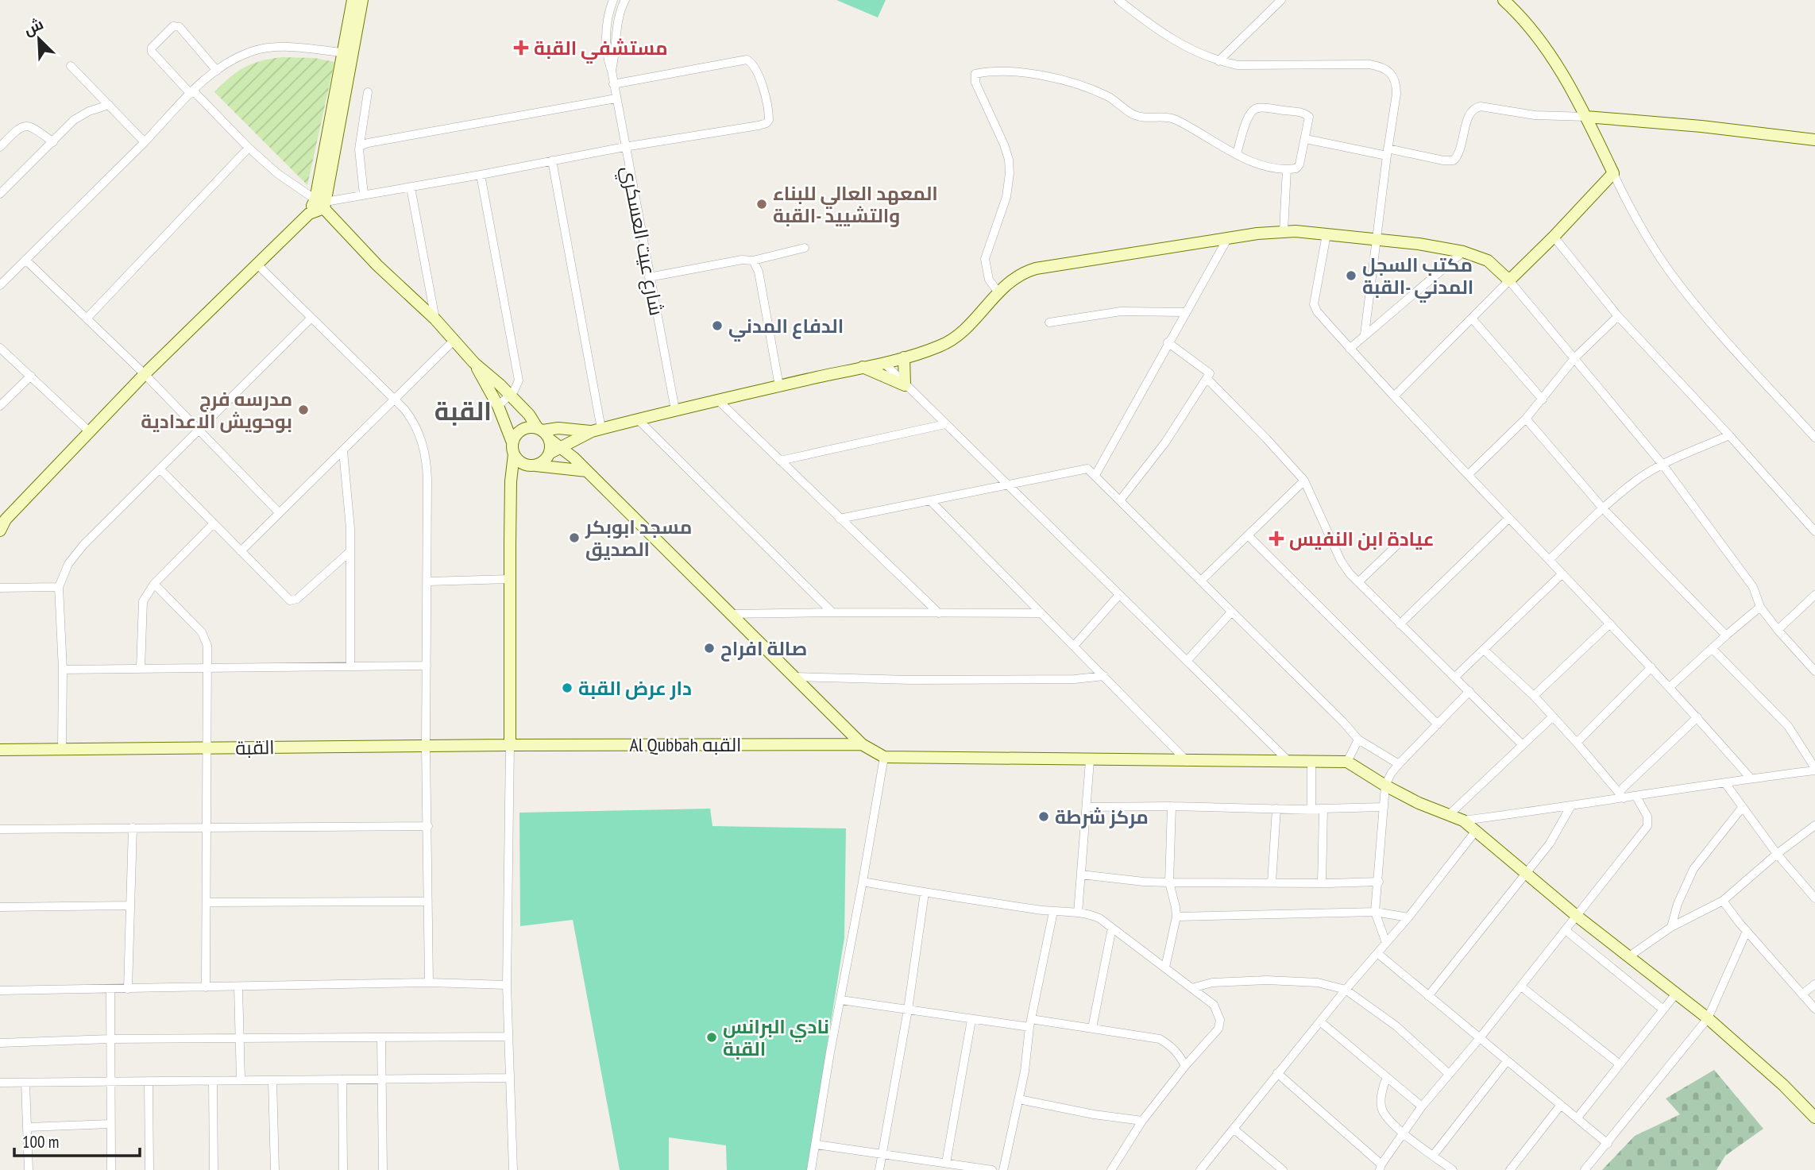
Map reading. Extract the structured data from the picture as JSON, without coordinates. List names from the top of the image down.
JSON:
{
  "streets": {
    "street": ["شارع عيت العسكري", "Al Qubbah القبه", "القبة"]
  },
  "crossings": [
    ["Al Qubbah القبه", "القبة"]
  ],
  "districts": ["القبة"],
  "places": {
    "health": ["مستشفي القبة", "عيادة ابن النفيس"],
    "other": [
      "المعهد العالي للبناء والتشييد -القبة",
      "مكتب السجل المدني -القبة",
      "الدفاع المدني",
      "مدرسه فرج بوحويش الاعدادية",
      "مسجد ابوبكر الصديق",
      "صالة افراح",
      "دار عرض القبة",
      "مركز شرطة",
      "نادي البرانس القبة"
    ]
  },
  "scale_bar": "100 m",
  "north": "top left"
}
